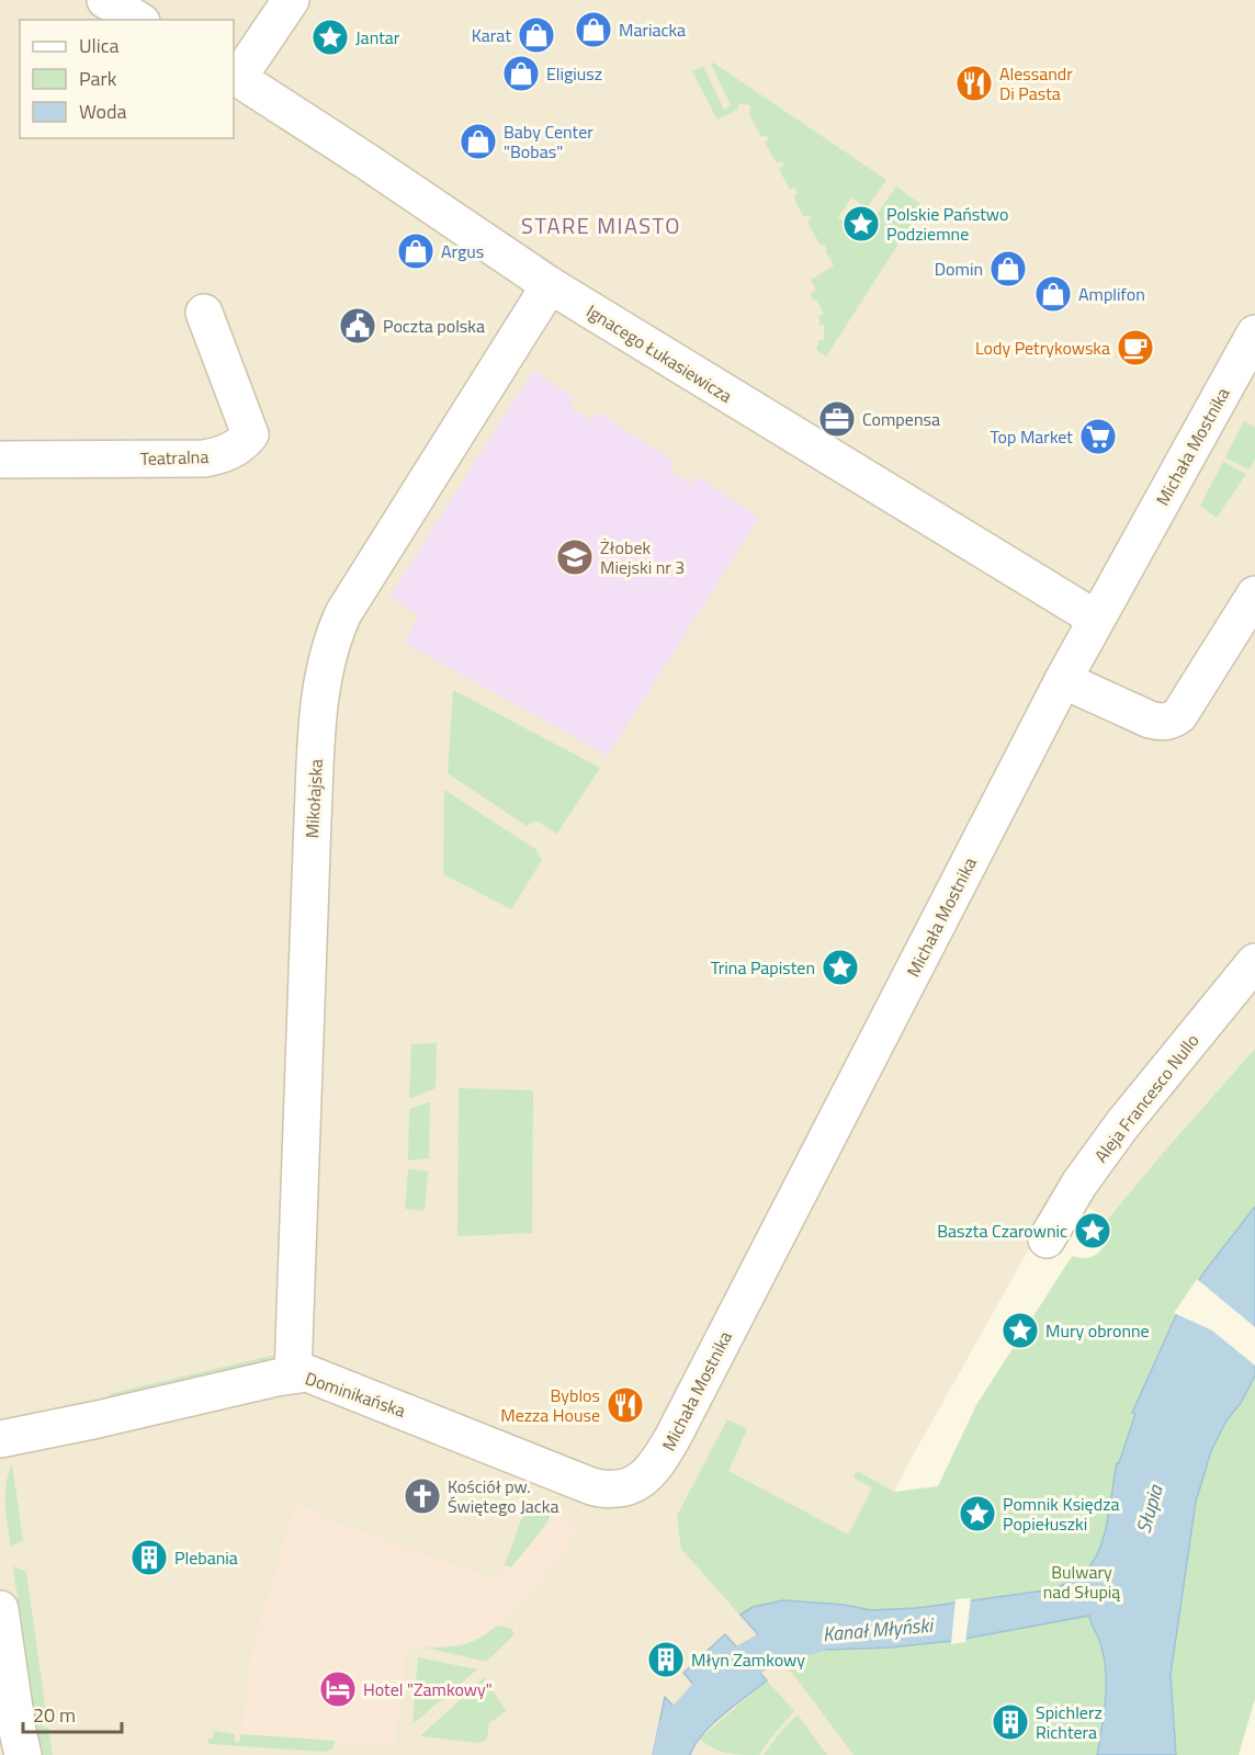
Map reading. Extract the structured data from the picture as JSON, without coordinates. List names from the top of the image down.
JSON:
{
  "streets": {
    "street": [
      "Ignacego Łukasiewicza",
      "Michała Mostnika",
      "Teatralna",
      "Mikołajska",
      "Aleja Francesco Nullo",
      "Dominikańska"
    ]
  },
  "crossings": [
    ["Ignacego Łukasiewicza", "Michała Mostnika"],
    ["Ignacego Łukasiewicza", "Mikołajska"],
    ["Michała Mostnika", "Dominikańska"],
    ["Mikołajska", "Dominikańska"]
  ],
  "districts": ["STARE MIASTO"],
  "water": ["Słupia", "Kanał Młyński"],
  "parks": ["Bulwary nad Słupią"],
  "places": {
    "shop": [
      "Mariacka",
      "Karat",
      "Eligiusz",
      "Baby Center \"Bobas\"",
      "Argus",
      "Domin",
      "Amplifon"
    ],
    "place": [
      "Jantar",
      "Polskie Państwo Podziemne",
      "Trina Papisten",
      "Baszta Czarownic",
      "Mury obronne",
      "Pomnik Księdza Popiełuszki"
    ],
    "restaurant": ["Alessandr Di Pasta", "Byblos Mezza House"],
    "public building": ["Poczta polska"],
    "cafe": ["Lody Petrykowska"],
    "office": ["Compensa"],
    "supermarket": ["Top Market"],
    "school or university": ["Żłobek Miejski nr 3"],
    "church": ["Kościół pw. Świętego Jacka"],
    "building": ["Plebania", "Młyn Zamkowy", "Spichlerz Richtera"],
    "hotel": ["Hotel \"Zamkowy\""]
  },
  "legend": ["Ulica", "Park", "Woda"],
  "scale_bar": "20 m"
}
